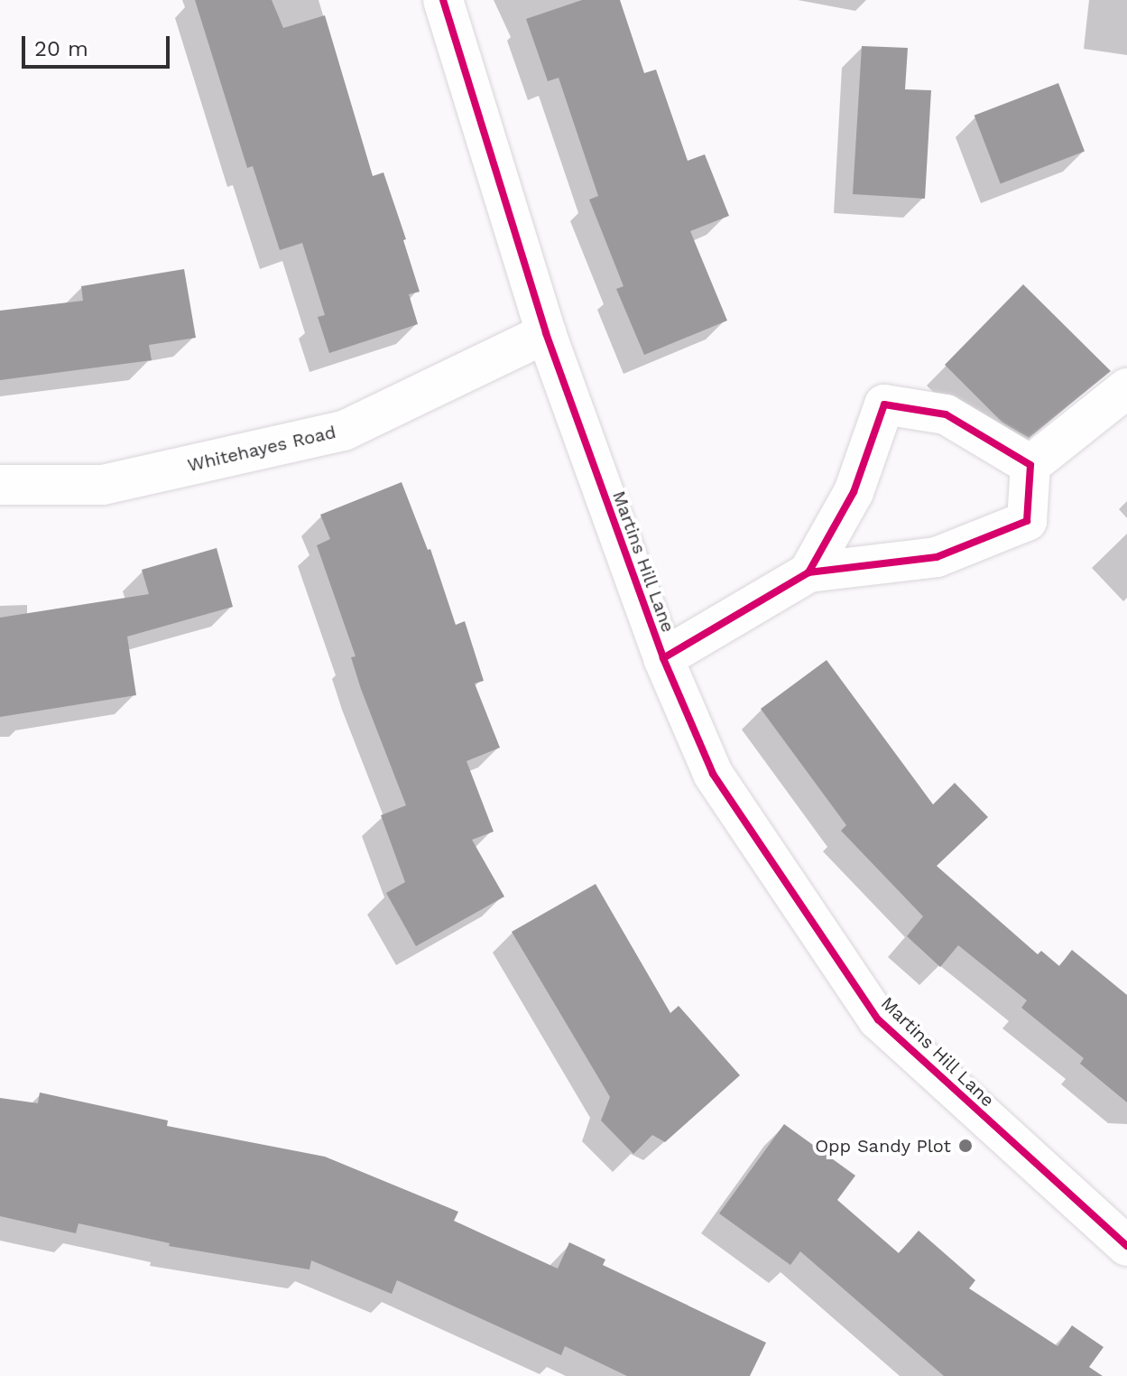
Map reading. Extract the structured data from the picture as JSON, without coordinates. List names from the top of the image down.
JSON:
{
  "streets": {
    "street": ["Whitehayes Road", "Martins Hill Lane"]
  },
  "crossings": [
    ["Whitehayes Road", "Martins Hill Lane"]
  ],
  "places": ["Opp Sandy Plot"],
  "scale_bar": "20 m"
}
